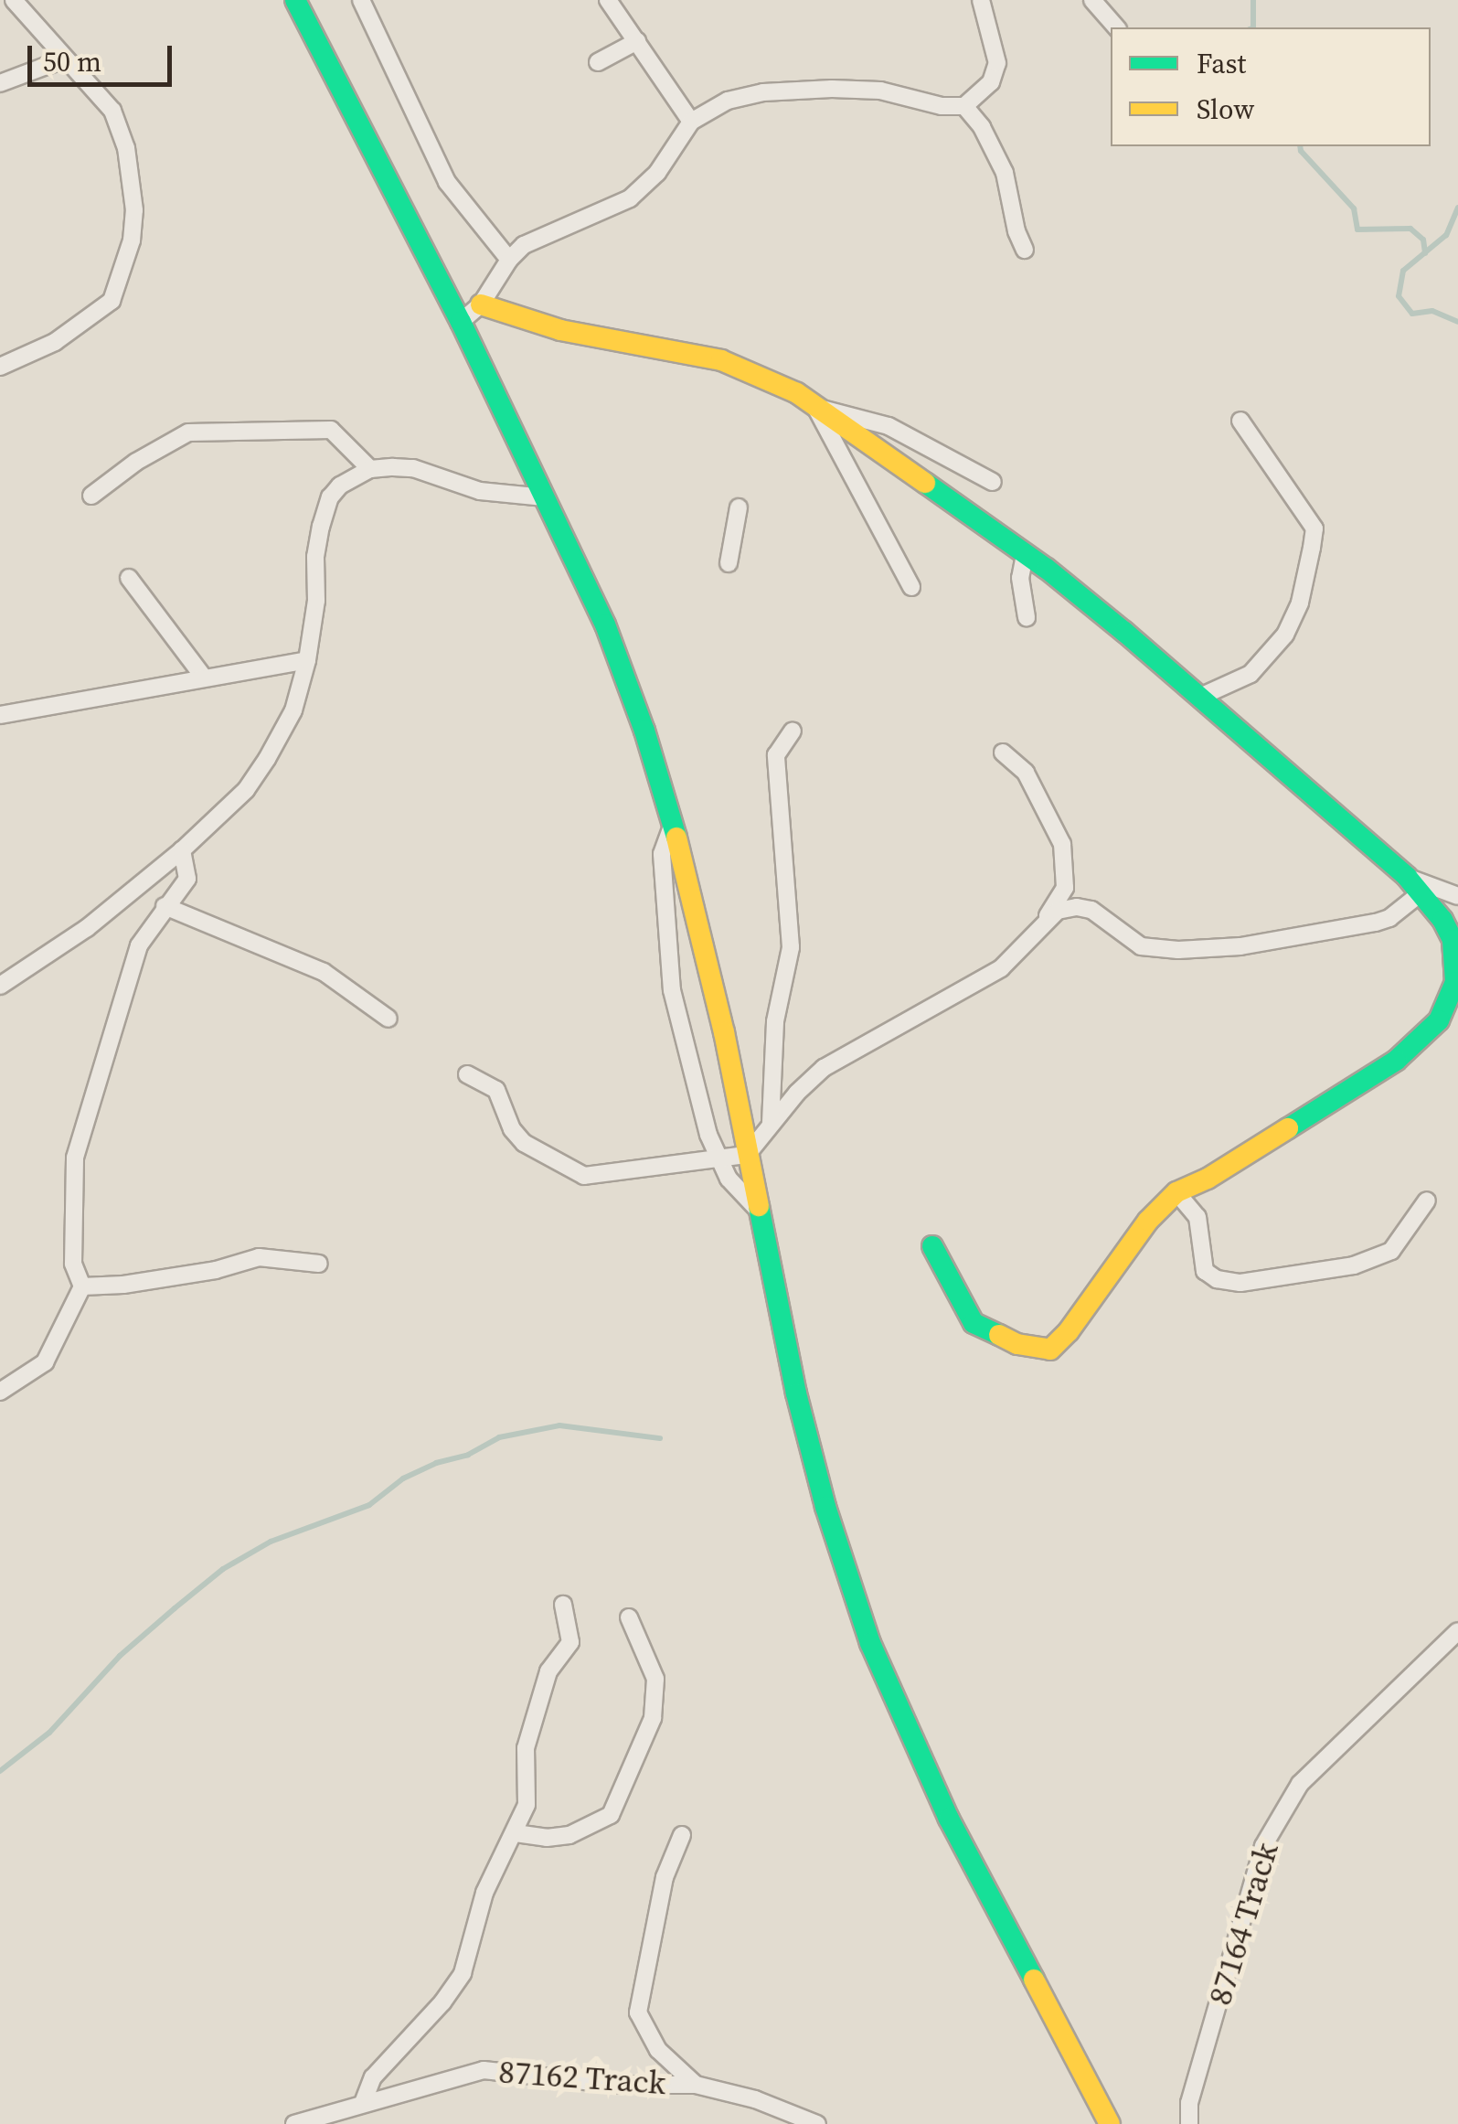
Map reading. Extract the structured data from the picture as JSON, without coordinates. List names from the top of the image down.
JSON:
{
  "streets": {
    "street": ["87164 Track", "87162 Track"]
  },
  "legend": ["Fast", "Slow"],
  "scale_bar": "50 m"
}
